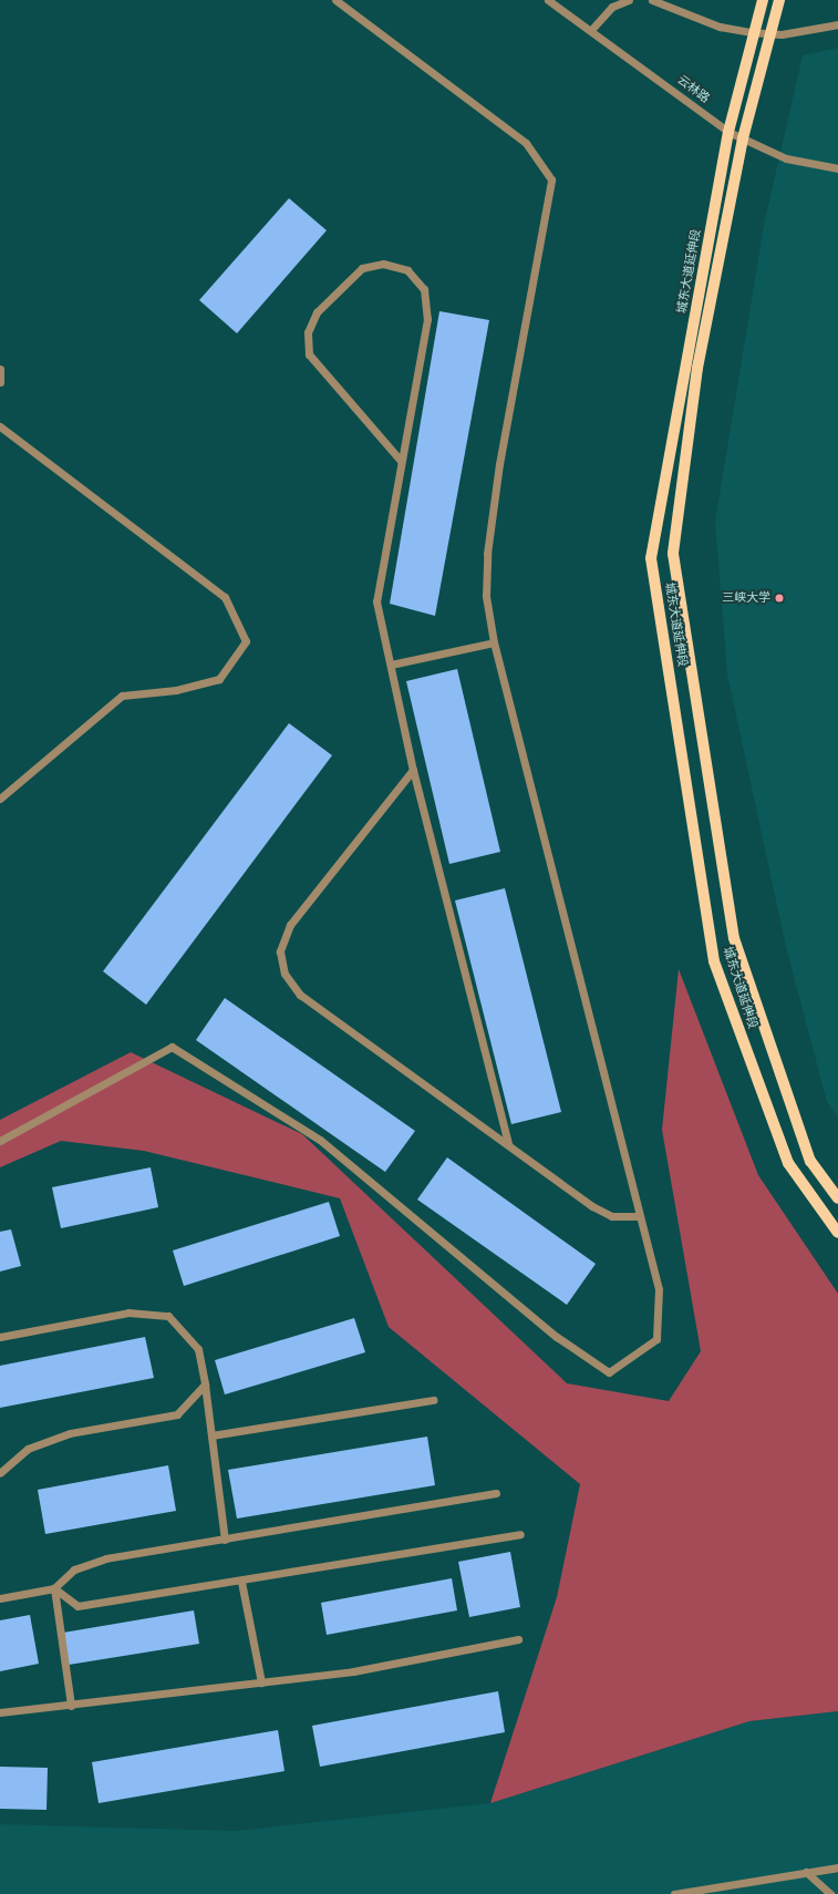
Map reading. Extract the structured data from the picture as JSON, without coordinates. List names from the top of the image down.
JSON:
{
  "streets": {
    "main road": ["城东大道延伸段"],
    "street": ["云林路"]
  },
  "crossings": [
    ["云林路", "城东大道延伸段"]
  ],
  "places": ["三峡大学"]
}
